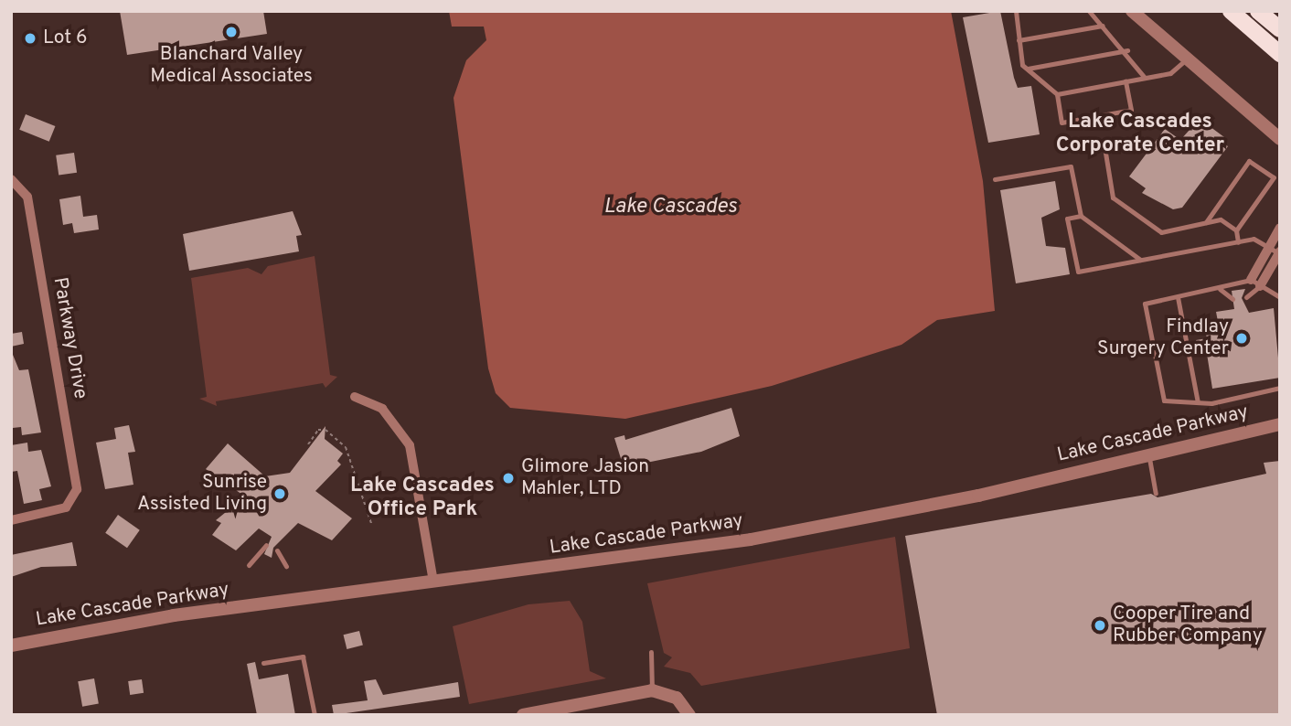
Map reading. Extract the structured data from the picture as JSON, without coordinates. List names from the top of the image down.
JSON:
{
  "streets": {
    "street": ["Parkway Drive", "Lake Cascade Parkway"]
  },
  "districts": ["Lake Cascades Corporate Center", "Lake Cascades Office Park"],
  "water": ["Lake Cascades"],
  "places": [
    "Blanchard Valley Medical Associates",
    "Lot 6",
    "Findlay Surgery Center",
    "Glimore Jasion Mahler, LTD",
    "Sunrise Assisted Living",
    "Cooper Tire and Rubber Company"
  ]
}
